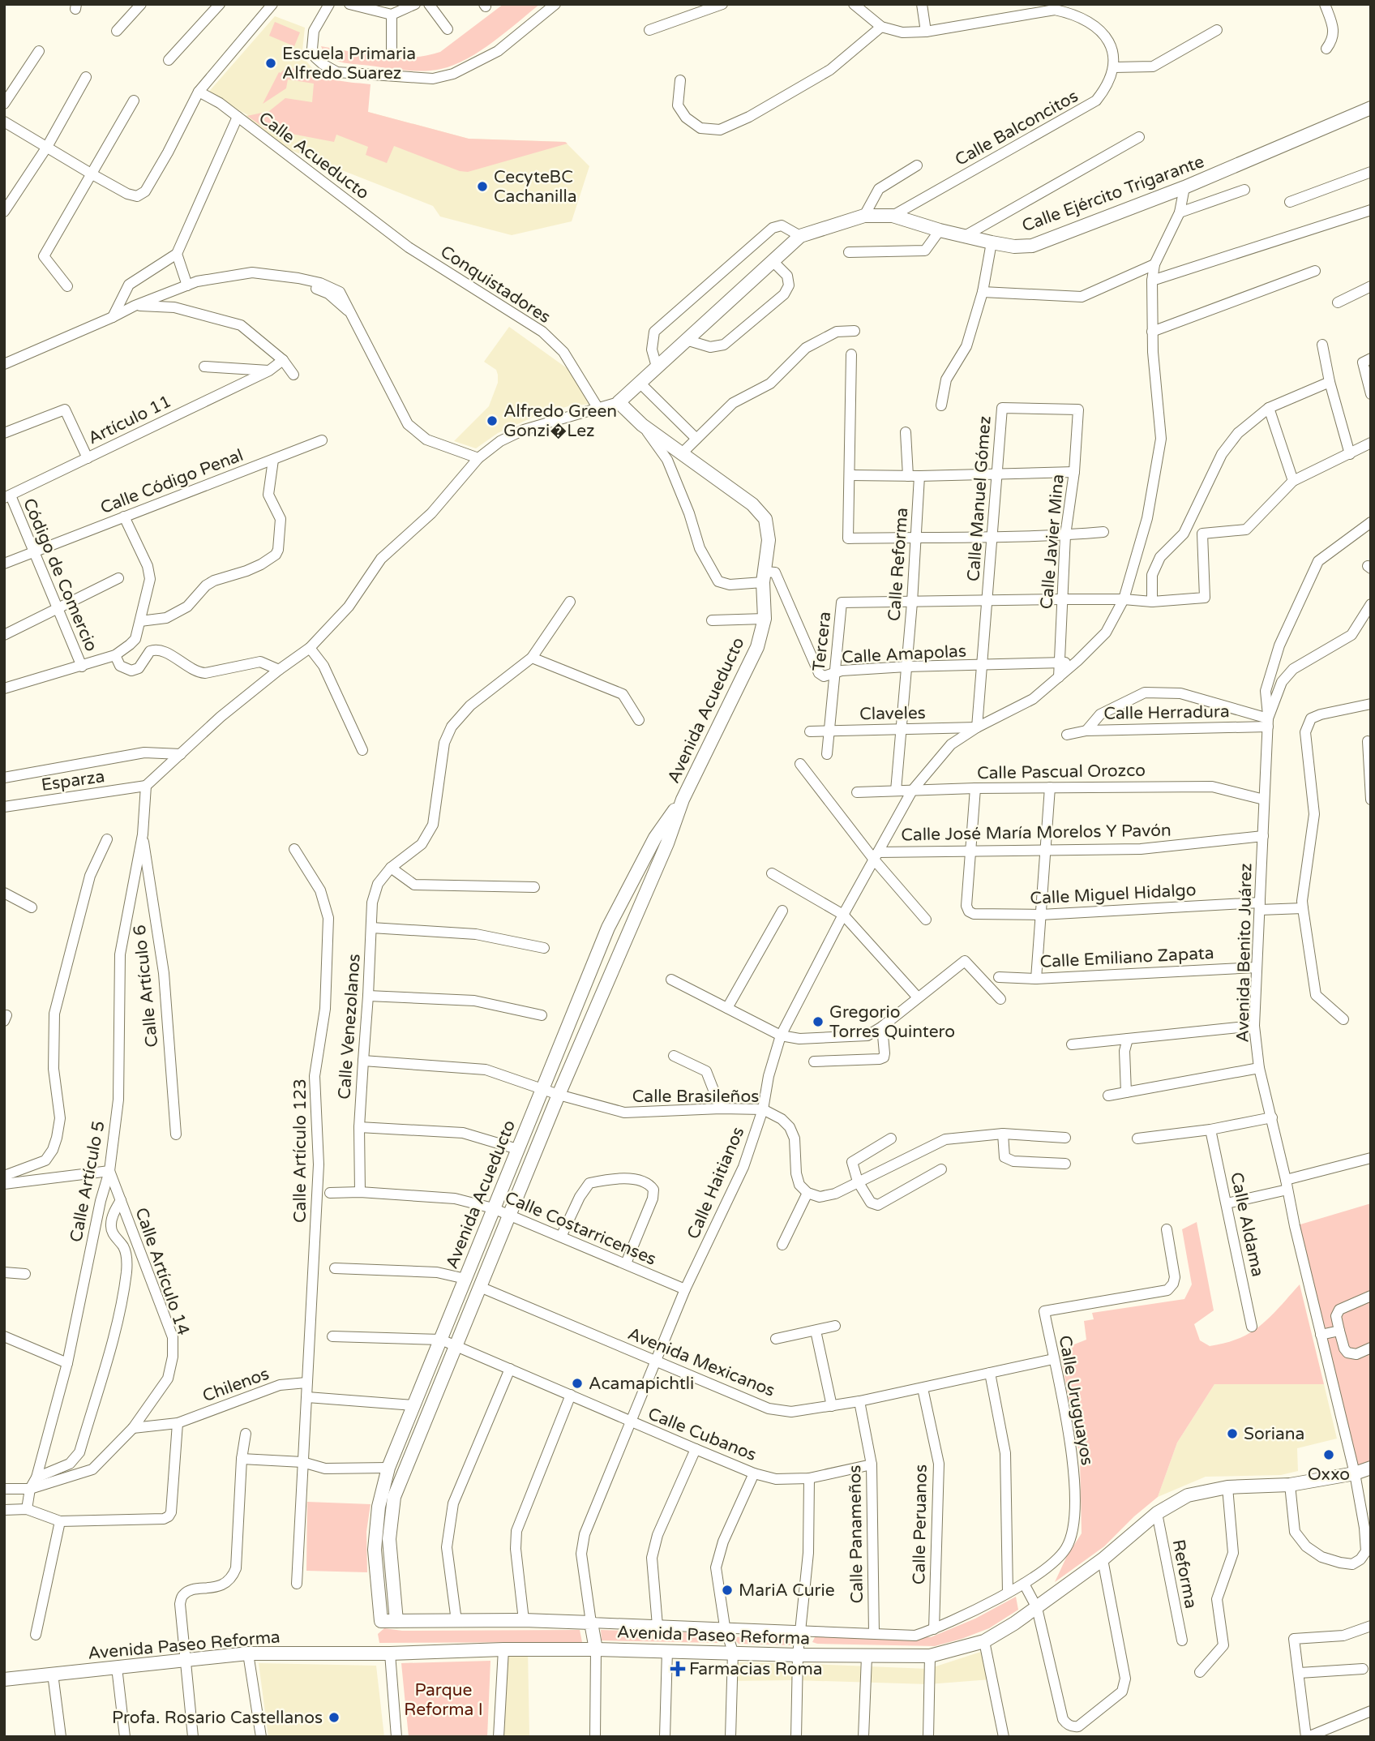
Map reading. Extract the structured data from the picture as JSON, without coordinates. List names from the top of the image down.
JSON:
{
  "streets": {
    "main road": ["Calle Ejército Trigarante", "Avenida Acueducto", "Avenida Paseo Reforma"],
    "street": [
      "Calle Balconcitos",
      "Calle Acueducto",
      "Conquistadores",
      "Artículo 11",
      "Calle Código Penal",
      "Calle Manuel Gómez",
      "Calle Javier Mina",
      "Calle Reforma",
      "Código de Comercio",
      "Tercera",
      "Calle Amapolas",
      "Calle Herradura",
      "Claveles",
      "Calle Pascual Orozco",
      "Esparza",
      "Calle José María Morelos Y Pavón",
      "Calle Miguel Hidalgo",
      "Avenida Benito Juárez",
      "Calle Emiliano Zapata",
      "Calle Artículo 6",
      "Calle Venezolanos",
      "Calle Brasileños",
      "Calle Artículo 123",
      "Calle Artículo 5",
      "Calle Haitianos",
      "Calle Aldama",
      "Calle Costarricenses",
      "Calle Artículo 14",
      "Avenida Mexicanos",
      "Chilenos",
      "Calle Uruguayos",
      "Calle Cubanos",
      "Calle Peruanos",
      "Calle Panameños",
      "Reforma"
    ]
  },
  "crossings": [
    ["Calle Balconcitos", "Calle Ejército Trigarante"],
    ["Calle Acueducto", "Conquistadores"],
    ["Calle Ejército Trigarante", "Avenida Acueducto"],
    ["Calle Ejército Trigarante", "Calle Haitianos"],
    ["Artículo 11", "Código de Comercio"],
    ["Calle Código Penal", "Código de Comercio"],
    ["Calle Manuel Gómez", "Calle Javier Mina"],
    ["Calle Manuel Gómez", "Calle Amapolas"],
    ["Calle Manuel Gómez", "Claveles"],
    ["Calle Manuel Gómez", "Calle Haitianos"],
    ["Calle Javier Mina", "Calle Amapolas"],
    ["Calle Javier Mina", "Calle Haitianos"],
    ["Calle Reforma", "Tercera"],
    ["Calle Reforma", "Calle Amapolas"],
    ["Calle Reforma", "Claveles"],
    ["Calle Reforma", "Calle Pascual Orozco"],
    ["Tercera", "Calle Amapolas"],
    ["Tercera", "Claveles"],
    ["Calle Amapolas", "Avenida Acueducto"],
    ["Calle Amapolas", "Calle Haitianos"],
    ["Avenida Acueducto", "Calle Brasileños"],
    ["Avenida Acueducto", "Calle Costarricenses"],
    ["Avenida Acueducto", "Avenida Mexicanos"],
    ["Avenida Acueducto", "Calle Cubanos"],
    ["Avenida Acueducto", "Avenida Paseo Reforma"],
    ["Calle Herradura", "Avenida Benito Juárez"],
    ["Claveles", "Calle Haitianos"],
    ["Calle Pascual Orozco", "Avenida Benito Juárez"],
    ["Calle Pascual Orozco", "Calle Haitianos"],
    ["Esparza", "Calle Artículo 5"],
    ["Calle José María Morelos Y Pavón", "Calle Miguel Hidalgo"],
    ["Calle José María Morelos Y Pavón", "Avenida Benito Juárez"],
    ["Calle José María Morelos Y Pavón", "Calle Haitianos"],
    ["Calle Miguel Hidalgo", "Avenida Benito Juárez"],
    ["Avenida Benito Juárez", "Calle Emiliano Zapata"],
    ["Avenida Benito Juárez", "Avenida Paseo Reforma"],
    ["Calle Artículo 6", "Calle Artículo 5"],
    ["Calle Venezolanos", "Calle Brasileños"],
    ["Calle Venezolanos", "Calle Costarricenses"],
    ["Calle Brasileños", "Calle Haitianos"],
    ["Calle Artículo 123", "Chilenos"],
    ["Calle Artículo 5", "Calle Artículo 14"],
    ["Calle Haitianos", "Calle Costarricenses"],
    ["Calle Haitianos", "Avenida Mexicanos"],
    ["Calle Haitianos", "Calle Cubanos"],
    ["Calle Haitianos", "Avenida Paseo Reforma"],
    ["Calle Artículo 14", "Chilenos"],
    ["Avenida Mexicanos", "Calle Uruguayos"],
    ["Avenida Mexicanos", "Calle Peruanos"],
    ["Avenida Mexicanos", "Calle Panameños"],
    ["Calle Uruguayos", "Avenida Paseo Reforma"],
    ["Calle Cubanos", "Calle Panameños"],
    ["Calle Peruanos", "Avenida Paseo Reforma"],
    ["Calle Panameños", "Avenida Paseo Reforma"],
    ["Reforma", "Avenida Paseo Reforma"]
  ],
  "parks": ["Parque Reforma I"],
  "places": {
    "other": [
      "Escuela Primaria Alfredo Suarez",
      "CecyteBC Cachanilla",
      "Alfredo Green Gonzi�Lez",
      "Gregorio Torres Quintero",
      "Acamapichtli",
      "Soriana",
      "Oxxo",
      "MariA Curie",
      "Profa. Rosario Castellanos"
    ],
    "health": ["Farmacias Roma"]
  }
}
